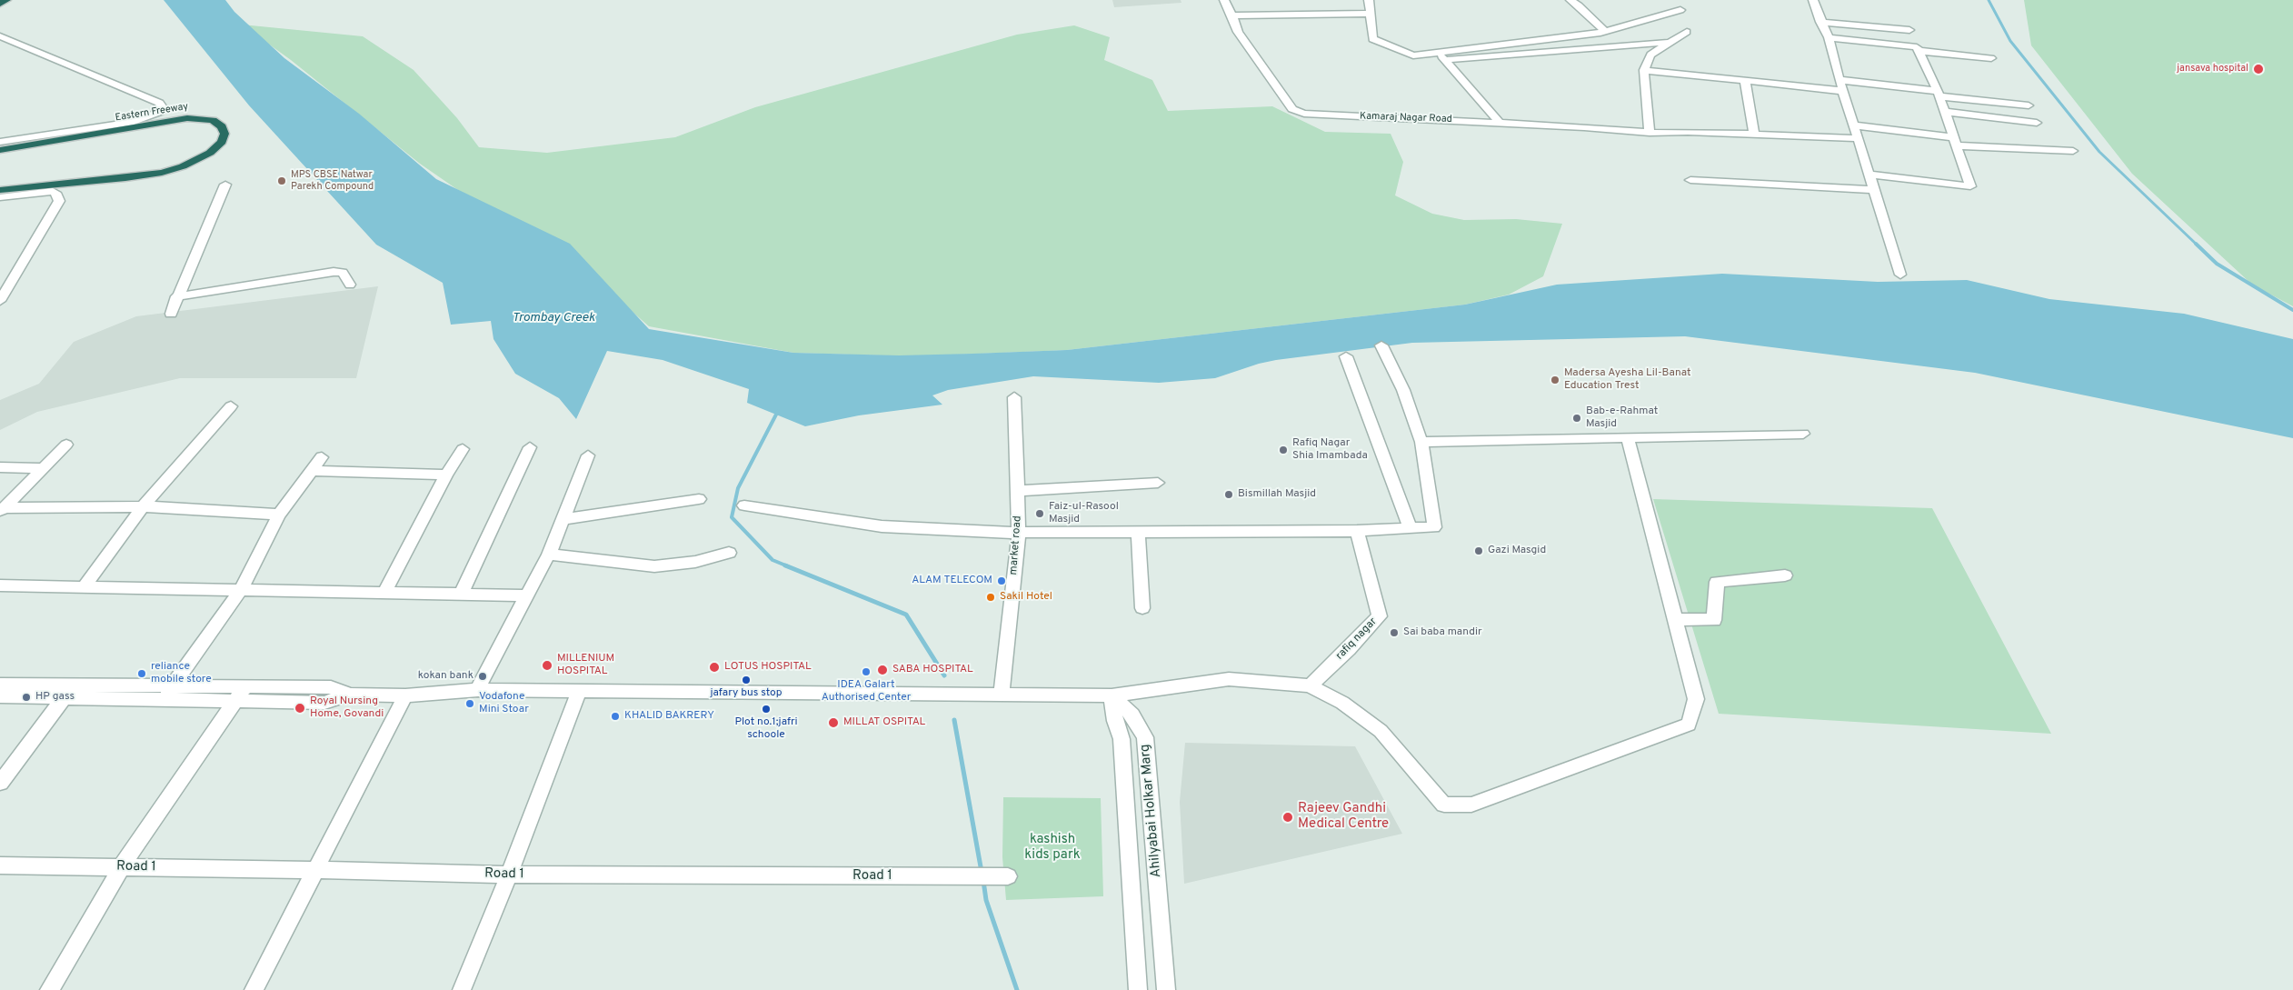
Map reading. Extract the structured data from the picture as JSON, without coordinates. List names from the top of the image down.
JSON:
{
  "streets": {
    "highway": ["Eastern Freeway"],
    "street": [
      "Kamaraj Nagar Road",
      "market road",
      "rafiq nagar",
      "Ahilyabai Holkar Marg",
      "Road 1"
    ]
  },
  "water": ["Trombay Creek"],
  "parks": ["kashish kids park"],
  "places": [
    "jansava hospital",
    "MPS CBSE Natwar Parekh Compound",
    "Madersa Ayesha Lil-Banat Education Trest",
    "Bab-e-Rahmat Masjid",
    "Rafiq Nagar Shia Imambada",
    "Bismillah Masjid",
    "Faiz-ul-Rasool Masjid",
    "Gazi Masgid",
    "ALAM TELECOM",
    "Sakil Hotel",
    "Sai baba mandir",
    "MILLENIUM HOSPITAL",
    "LOTUS HOSPITAL",
    "SABA HOSPITAL",
    "IDEA Galart Authorised Center",
    "reliance mobile store",
    "kokan bank",
    "jafary bus stop",
    "HP gass",
    "Vodafone Mini Stoar",
    "Royal Nursing Home, Govandi",
    "Plot no.1;jafri schoole",
    "KHALID BAKRERY",
    "MILLAT OSPITAL",
    "Rajeev Gandhi Medical Centre"
  ]
}
